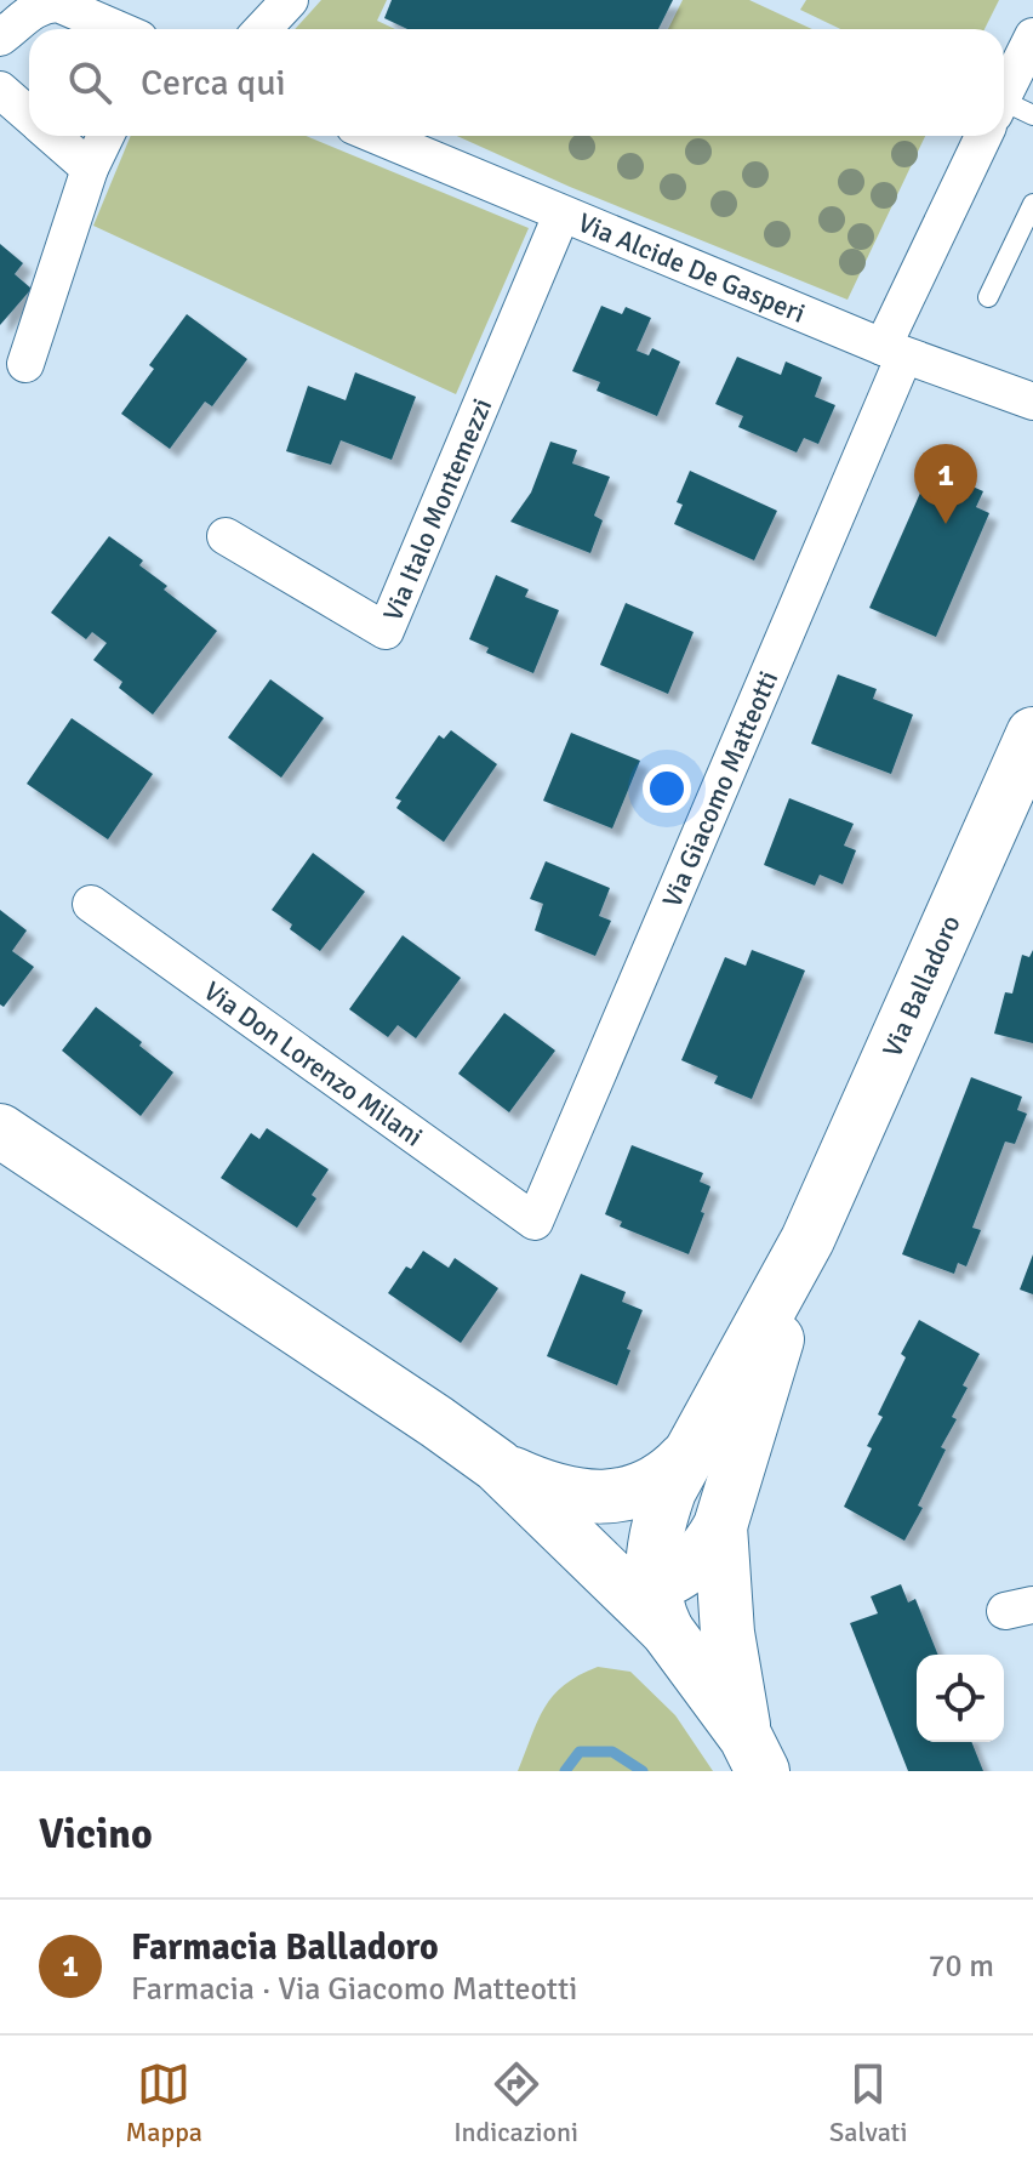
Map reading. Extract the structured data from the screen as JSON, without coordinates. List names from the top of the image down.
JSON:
{
  "streets": {
    "street": [
      "Via Alcide De Gasperi",
      "Via Italo Montemezzi",
      "Via Giacomo Matteotti",
      "Via Balladoro",
      "Via Don Lorenzo Milani"
    ]
  },
  "crossings": [
    ["Via Alcide De Gasperi", "Via Italo Montemezzi"],
    ["Via Alcide De Gasperi", "Via Giacomo Matteotti"],
    ["Via Giacomo Matteotti", "Via Don Lorenzo Milani"]
  ],
  "page": {
    "search": "Cerca qui",
    "pins": "1",
    "heading": "Vicino",
    "list": [
      {
        "mark": "1",
        "name": "Farmacia Balladoro",
        "note": "Farmacia · Via Giacomo Matteotti",
        "value": "70 m"
      }
    ],
    "nav": ["Mappa", "Indicazioni", "Salvati"]
  }
}
